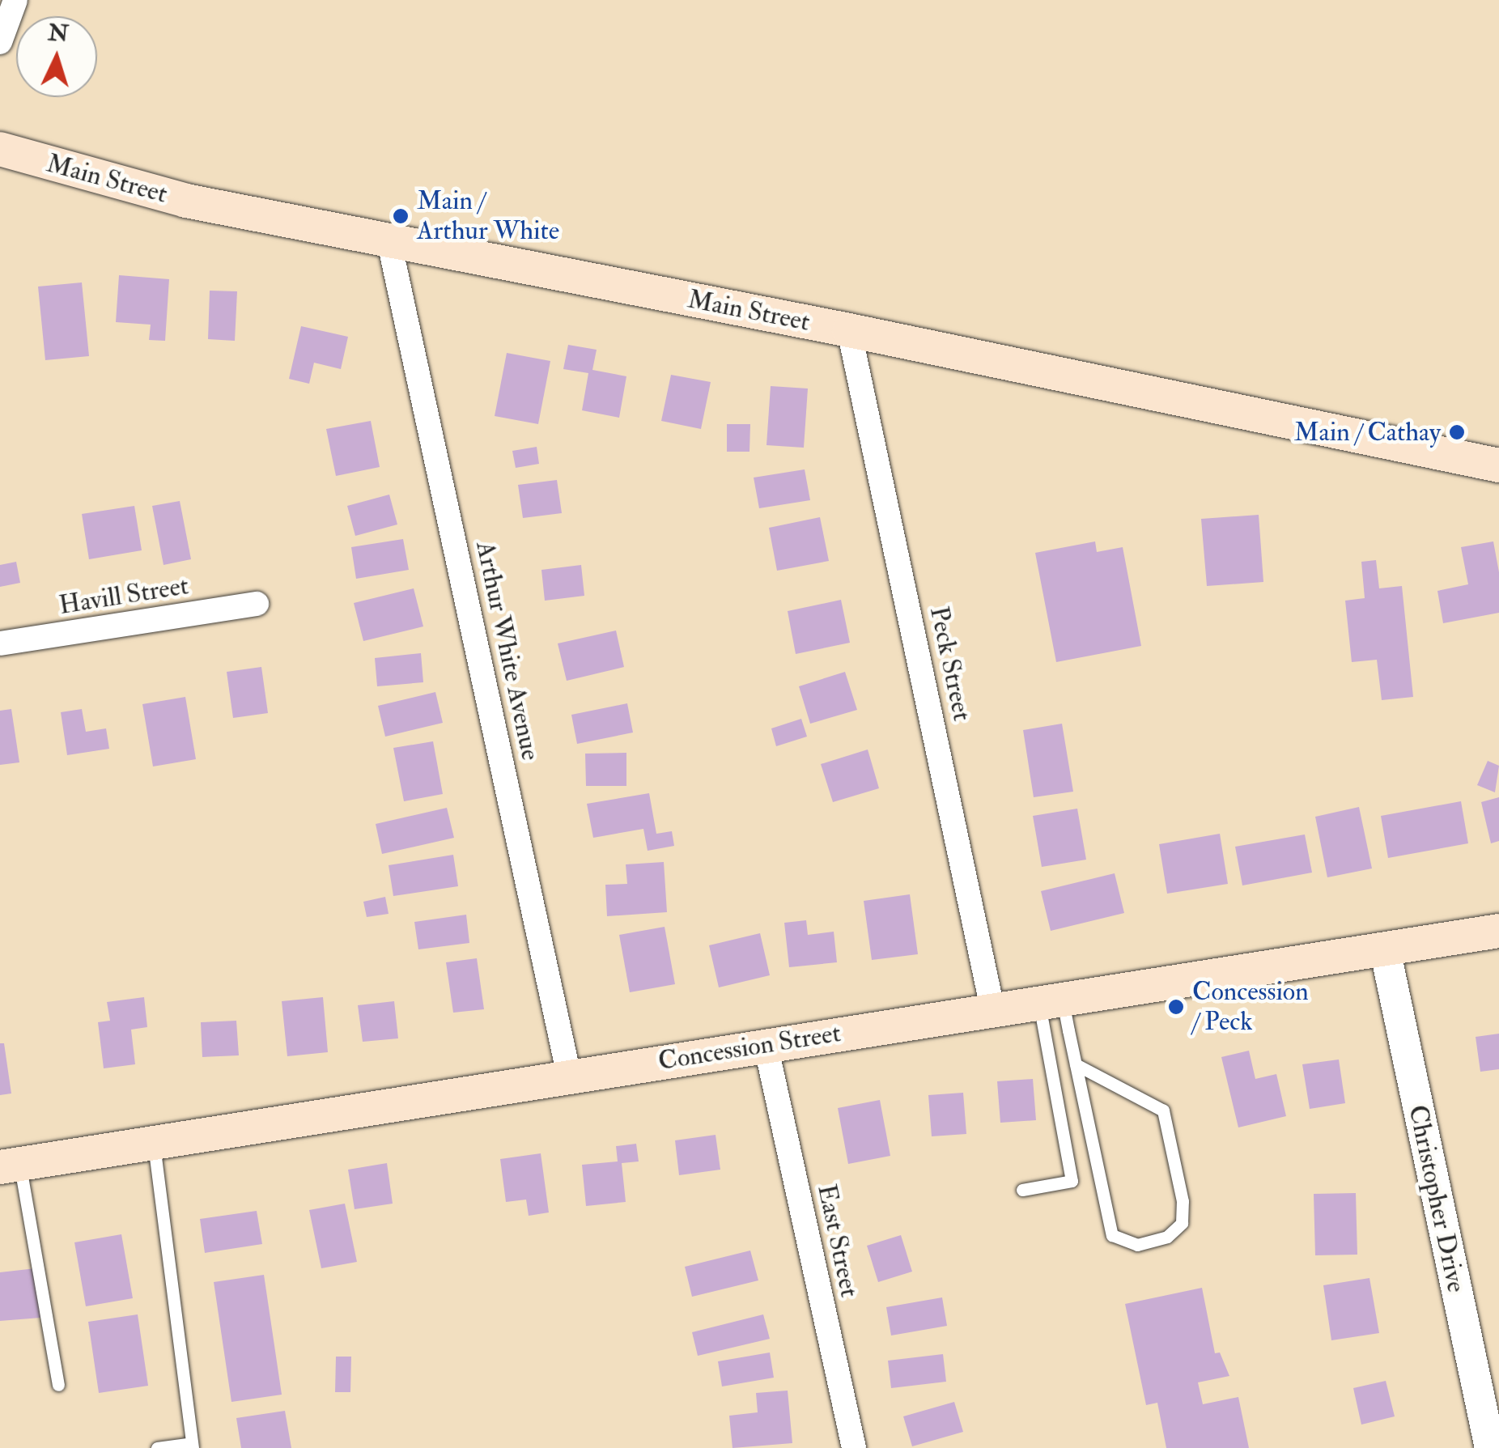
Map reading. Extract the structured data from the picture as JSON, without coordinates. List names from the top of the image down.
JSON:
{
  "streets": {
    "main road": ["Main Street", "Concession Street"],
    "street": [
      "Havill Street",
      "Arthur White Avenue",
      "Peck Street",
      "Christopher Drive",
      "East Street"
    ]
  },
  "crossings": [
    ["Main Street", "Arthur White Avenue"],
    ["Main Street", "Peck Street"],
    ["Arthur White Avenue", "Concession Street"],
    ["Peck Street", "Concession Street"],
    ["Concession Street", "Christopher Drive"],
    ["Concession Street", "East Street"]
  ],
  "places": ["Main / Arthur White", "Main / Cathay", "Concession / Peck"],
  "north": "top"
}
